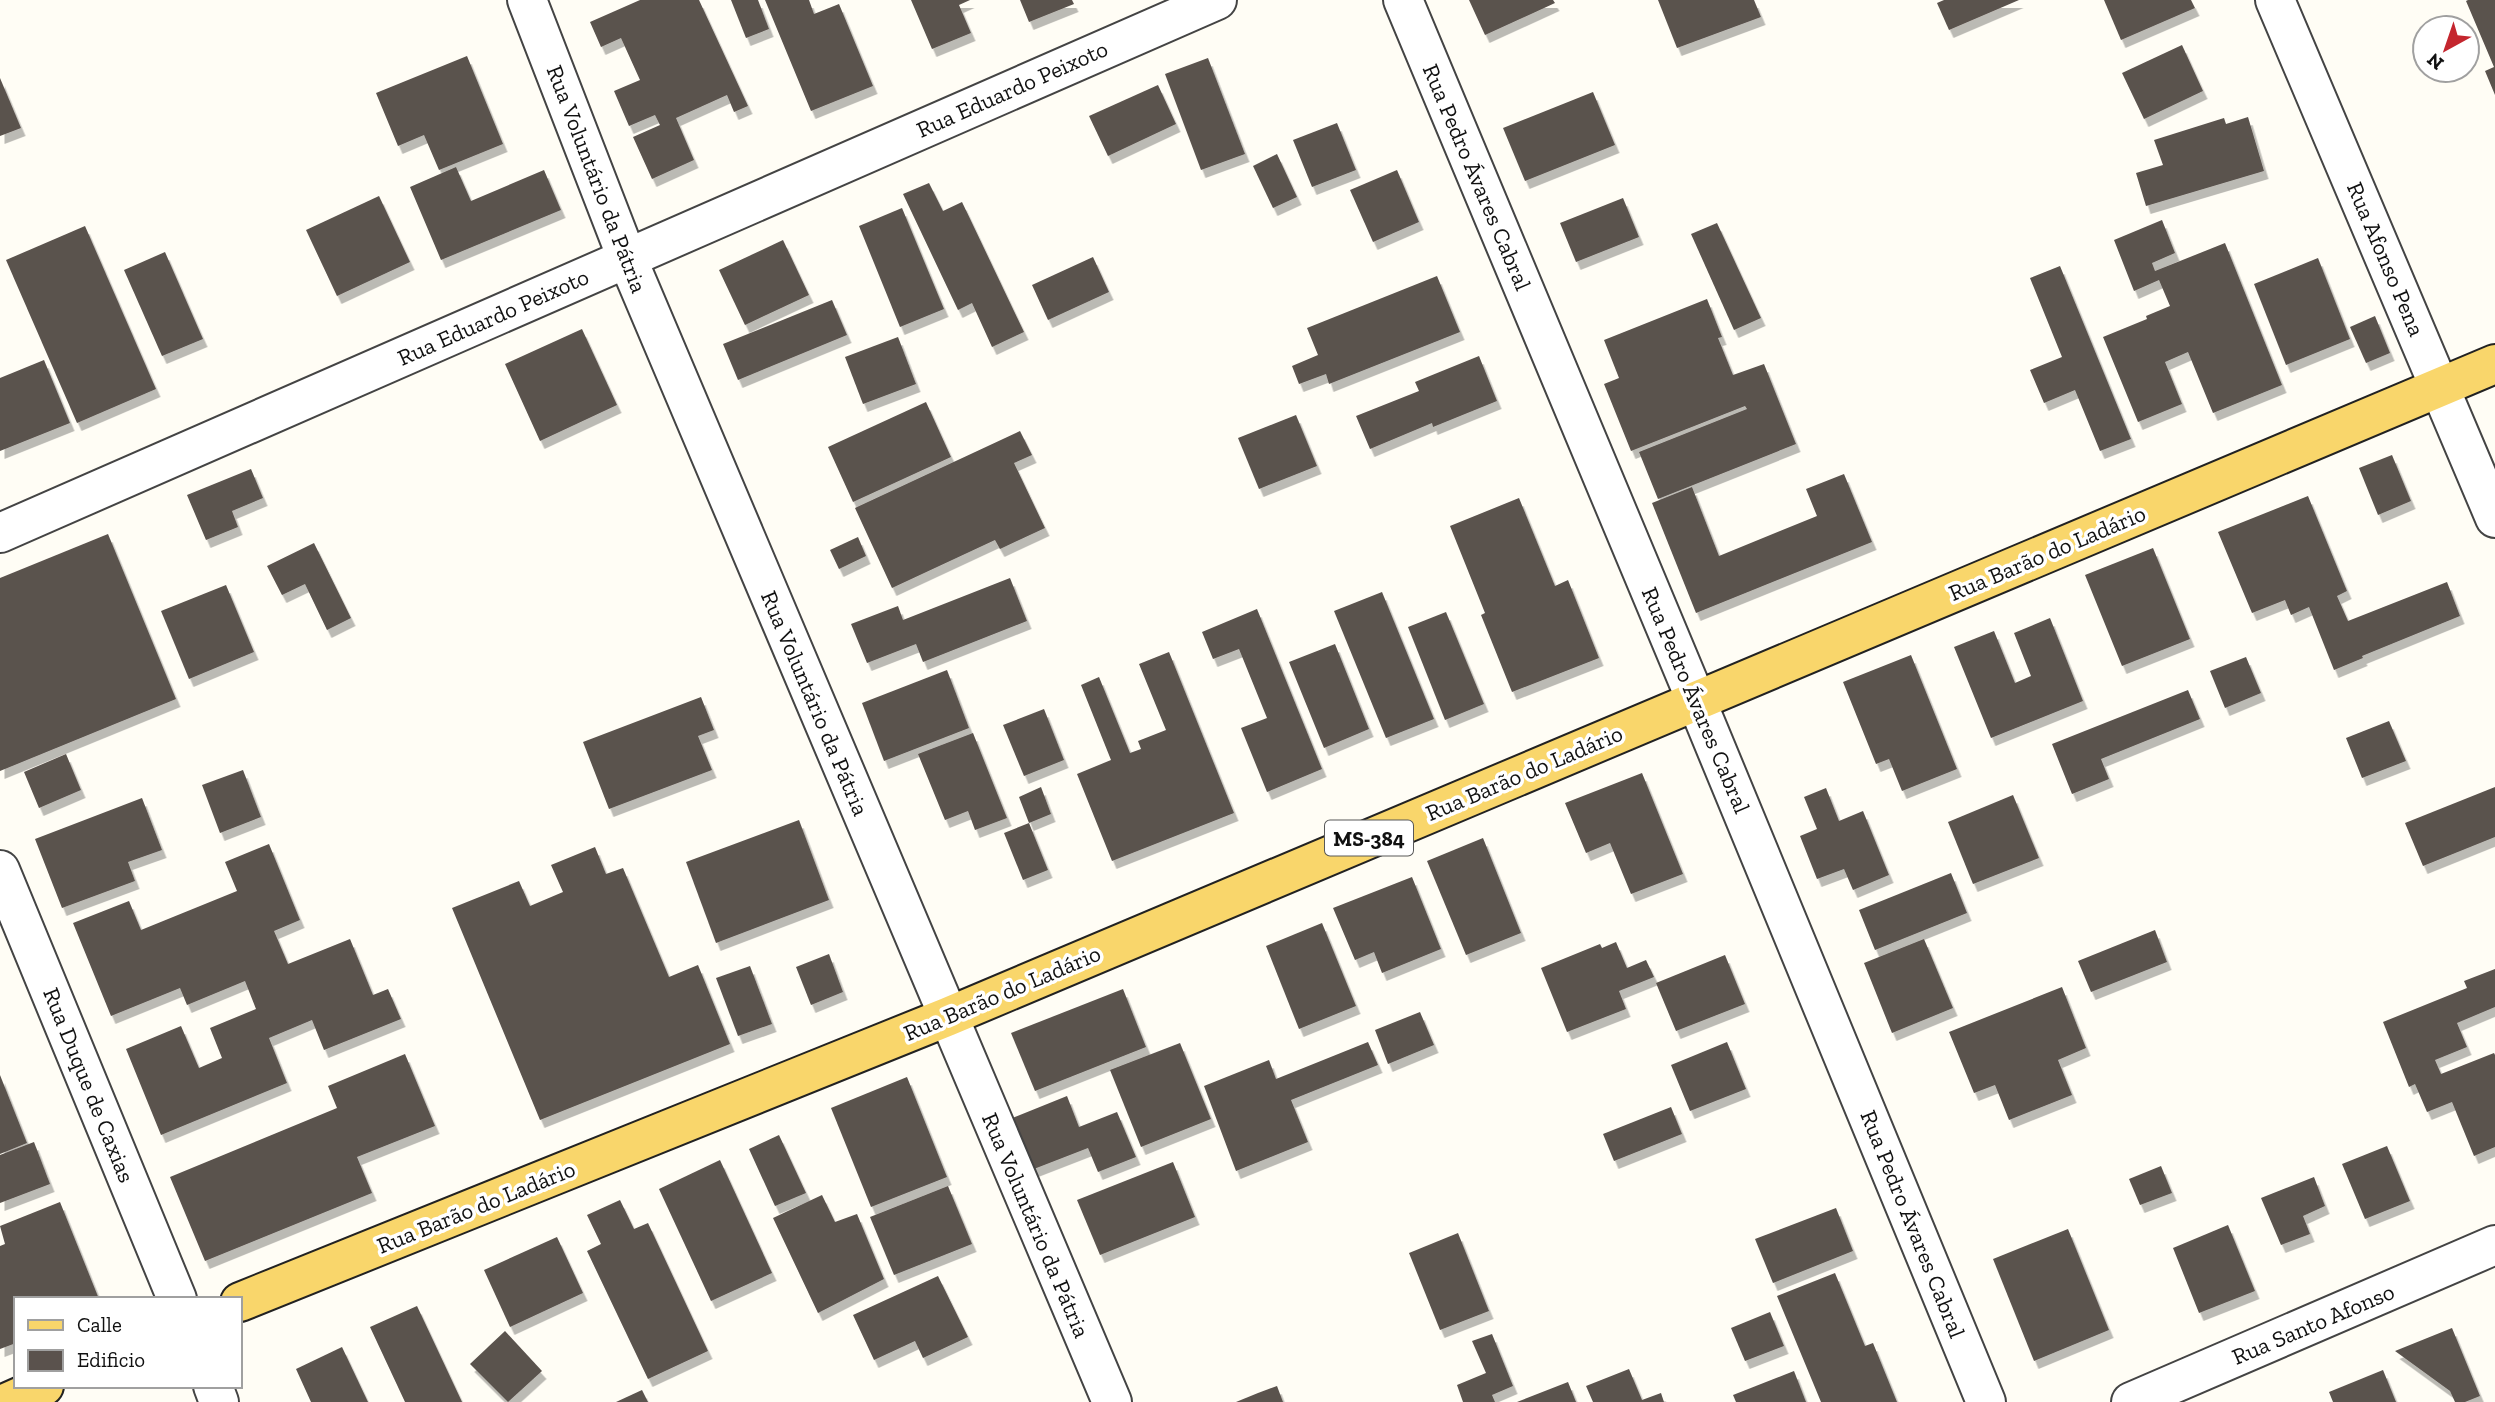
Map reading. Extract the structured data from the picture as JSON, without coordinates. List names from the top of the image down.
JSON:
{
  "streets": {
    "main road": ["Rua Barão do Ladário", "MS-384"],
    "street": [
      "Rua Eduardo Peixoto",
      "Rua Pedro Ávares Cabral",
      "Rua Voluntário da Pátria",
      "Rua Afonso Pena",
      "Rua Duque de Caxias",
      "Rua Santo Afonso"
    ]
  },
  "crossings": [
    ["Rua Eduardo Peixoto", "Rua Voluntário da Pátria"],
    ["Rua Pedro Ávares Cabral", "Rua Barão do Ladário"],
    ["Rua Voluntário da Pátria", "Rua Barão do Ladário"],
    ["Rua Afonso Pena", "Rua Barão do Ladário"]
  ],
  "legend": ["Calle", "Edificio"],
  "north": "bottom left"
}
